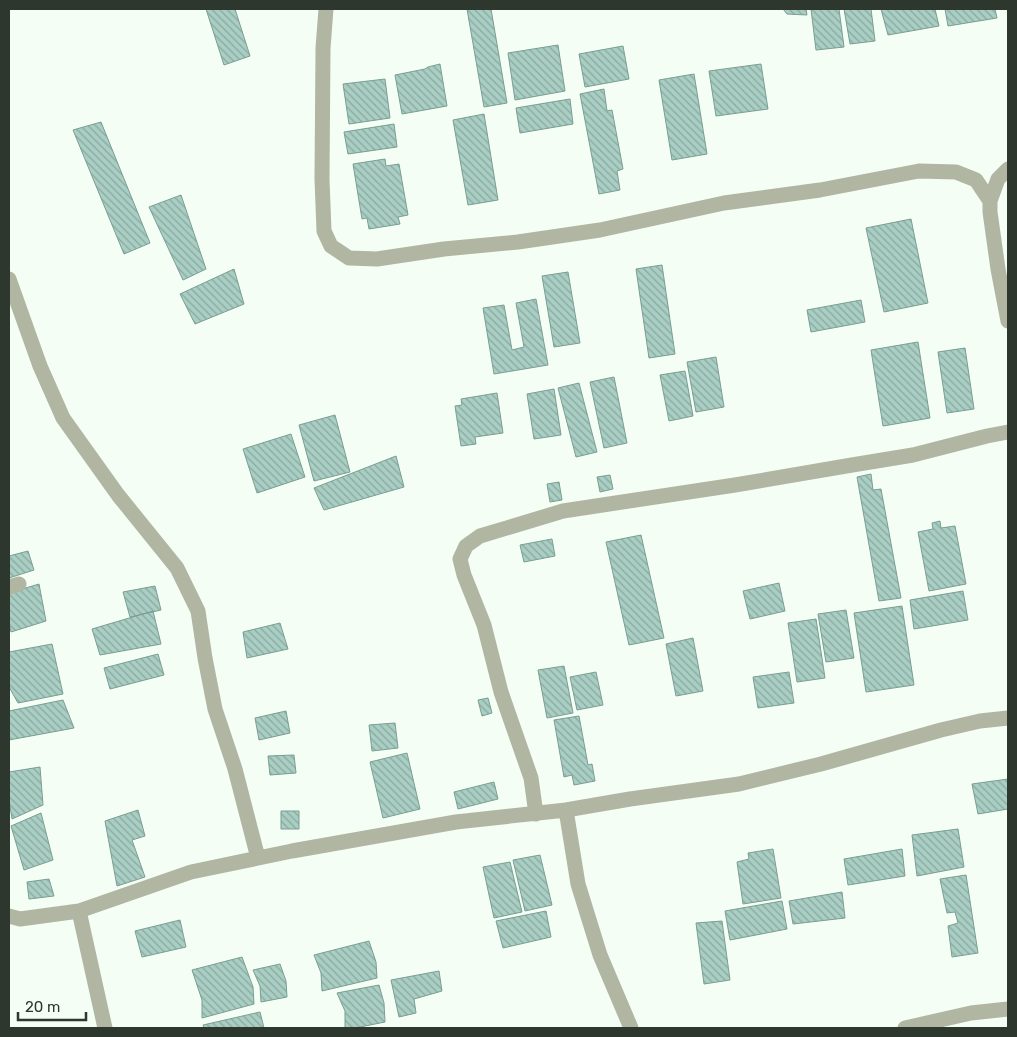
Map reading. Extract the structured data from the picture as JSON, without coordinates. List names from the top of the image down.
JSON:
{
  "scale_bar": "20 m"
}
